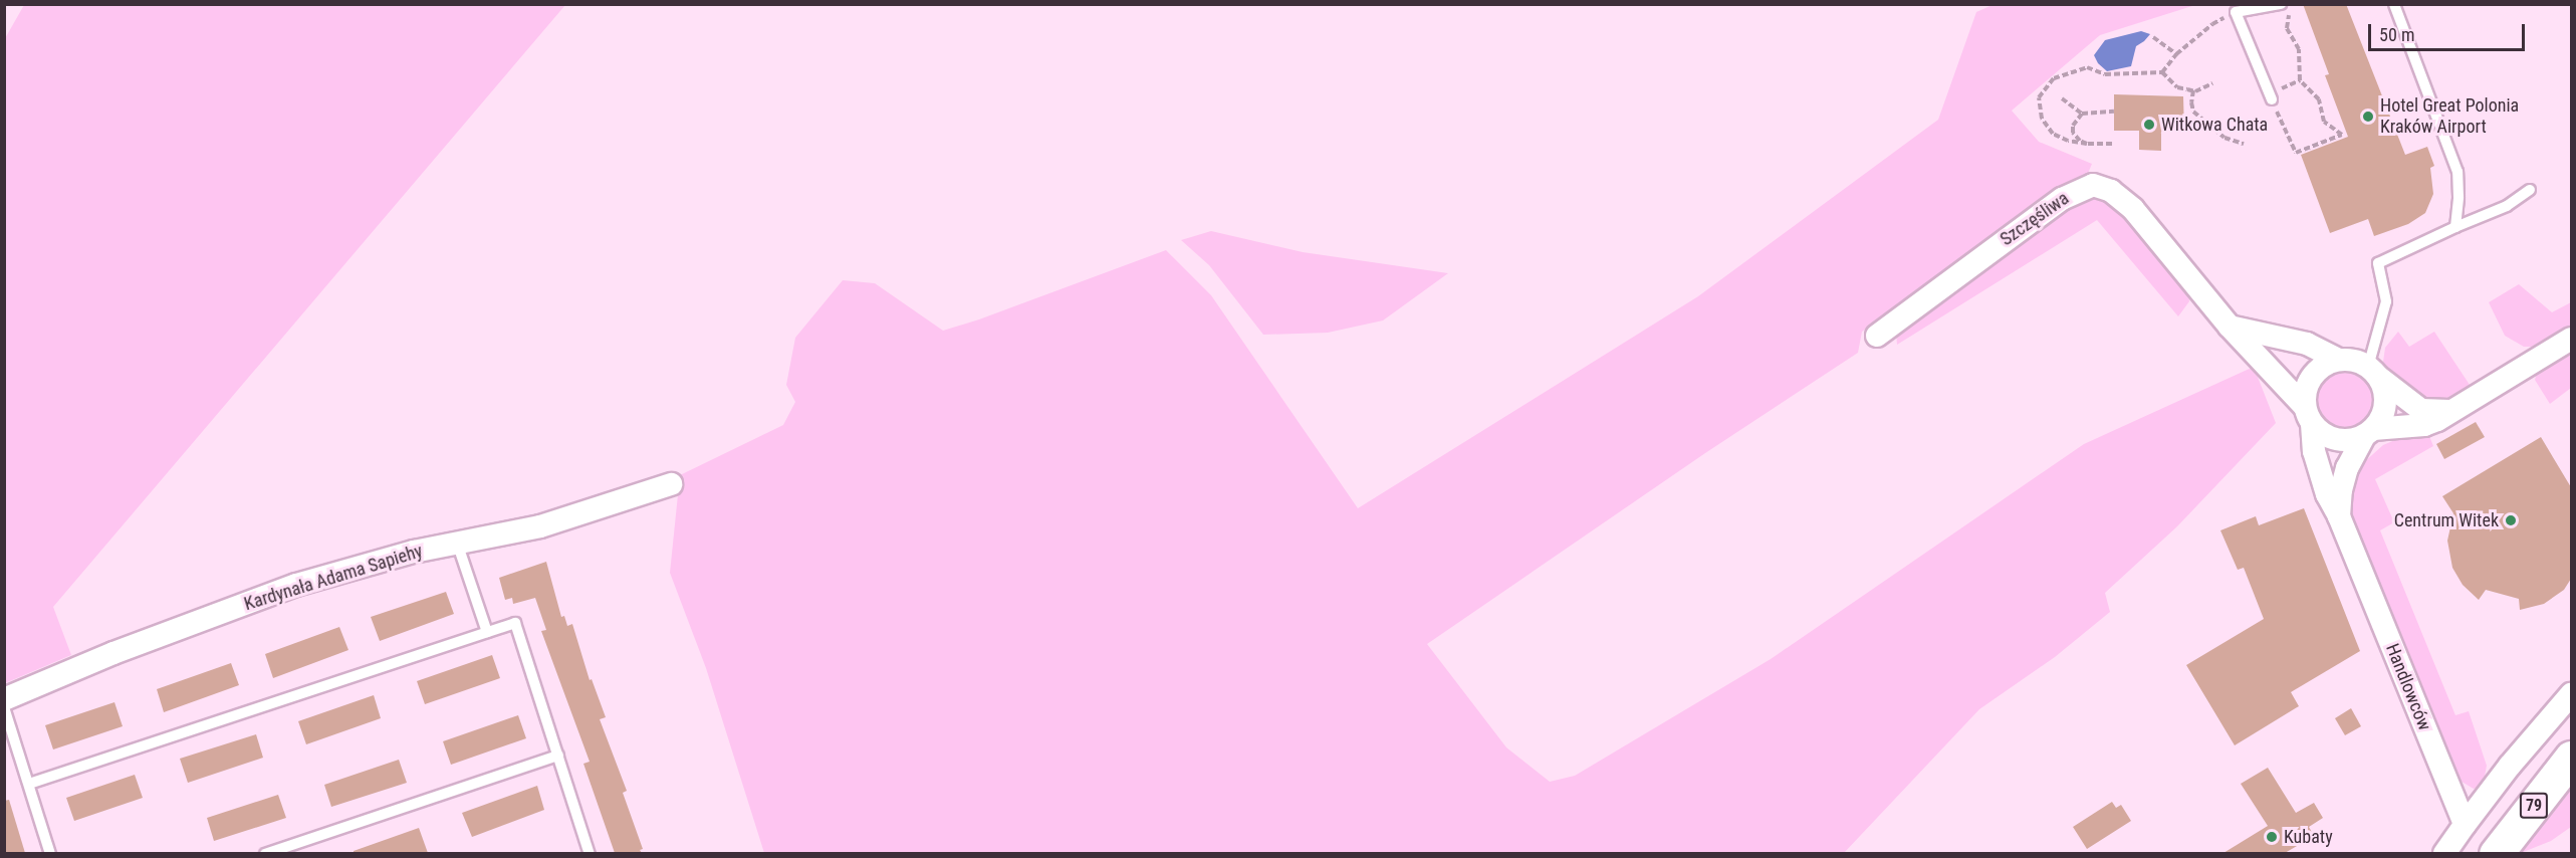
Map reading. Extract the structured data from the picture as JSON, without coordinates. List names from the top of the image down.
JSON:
{
  "streets": {
    "main road": ["79"],
    "street": ["Szczęśliwa", "Kardynała Adama Sapiehy", "Handlowców"]
  },
  "crossings": [
    ["Szczęśliwa", "Handlowców"]
  ],
  "places": [
    "Hotel Great Polonia Kraków Airport",
    "Witkowa Chata",
    "Centrum Witek",
    "Kubaty"
  ],
  "scale_bar": "50 m"
}
